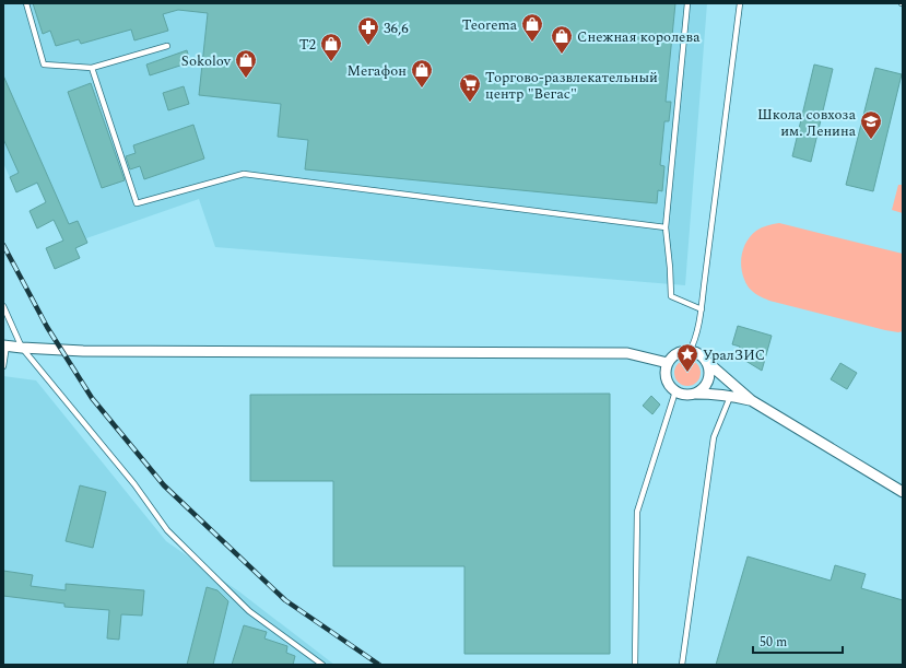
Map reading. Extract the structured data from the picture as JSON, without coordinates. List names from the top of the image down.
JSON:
{
  "places": {
    "shop": [
      "Teorema",
      "Снежная королева",
      "T2",
      "Sokolov",
      "Мегафон"
    ],
    "pharmacy": ["36,6"],
    "supermarket": ["Торгово-развлекательный центр \"Вегас\""],
    "school or university": ["Школа совхоза им. Ленина"],
    "place": ["УралЗИС"]
  },
  "scale_bar": "50 m"
}
